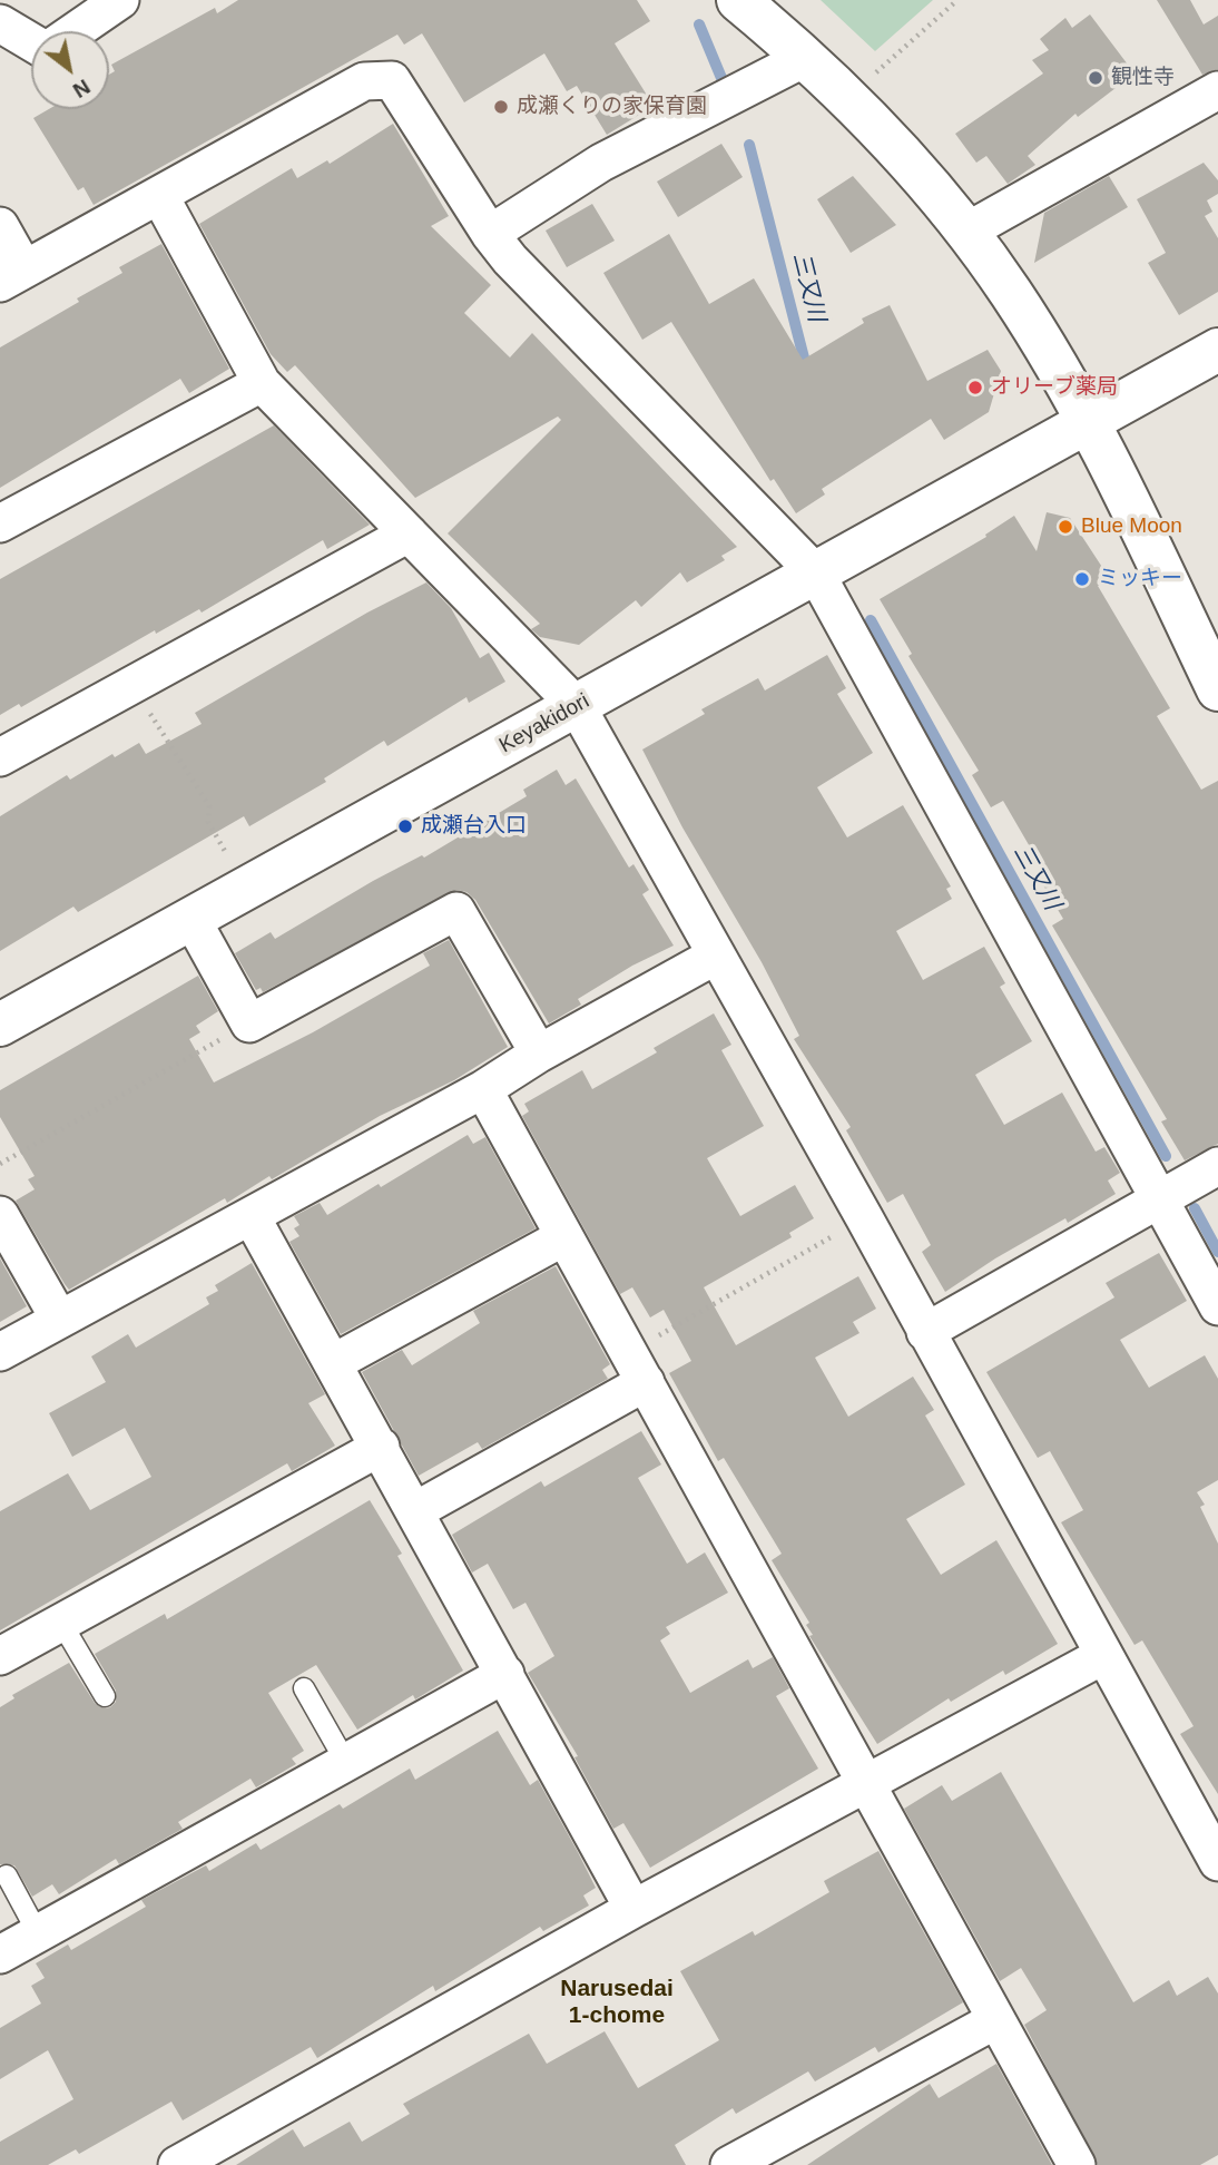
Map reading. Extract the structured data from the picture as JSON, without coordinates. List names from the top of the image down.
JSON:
{
  "streets": {
    "street": ["Keyakidori"]
  },
  "districts": ["Narusedai 1-chome"],
  "water": ["三又川"],
  "places": [
    "観性寺",
    "成瀬くりの家保育園",
    "オリーブ薬局",
    "Blue Moon",
    "ミッキー",
    "成瀬台入口"
  ],
  "north": "bottom right"
}
